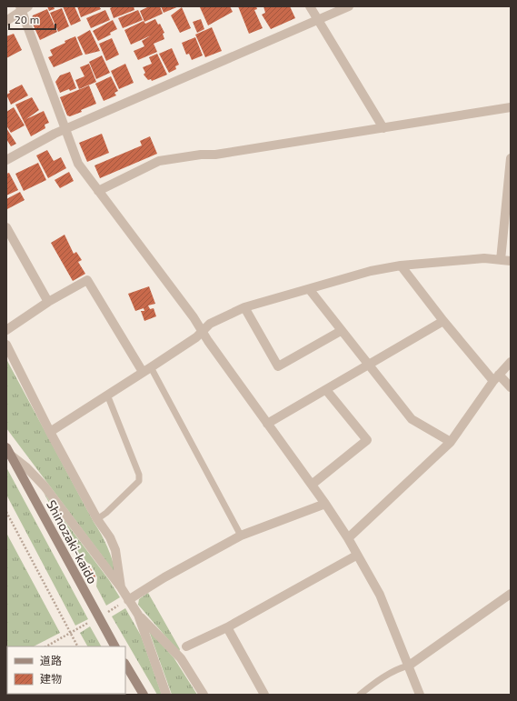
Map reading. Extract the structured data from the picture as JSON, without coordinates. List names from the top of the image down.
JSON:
{
  "streets": {
    "main road": ["Shinozaki-kaido"]
  },
  "legend": ["道路", "建物"],
  "scale_bar": "20 m"
}
